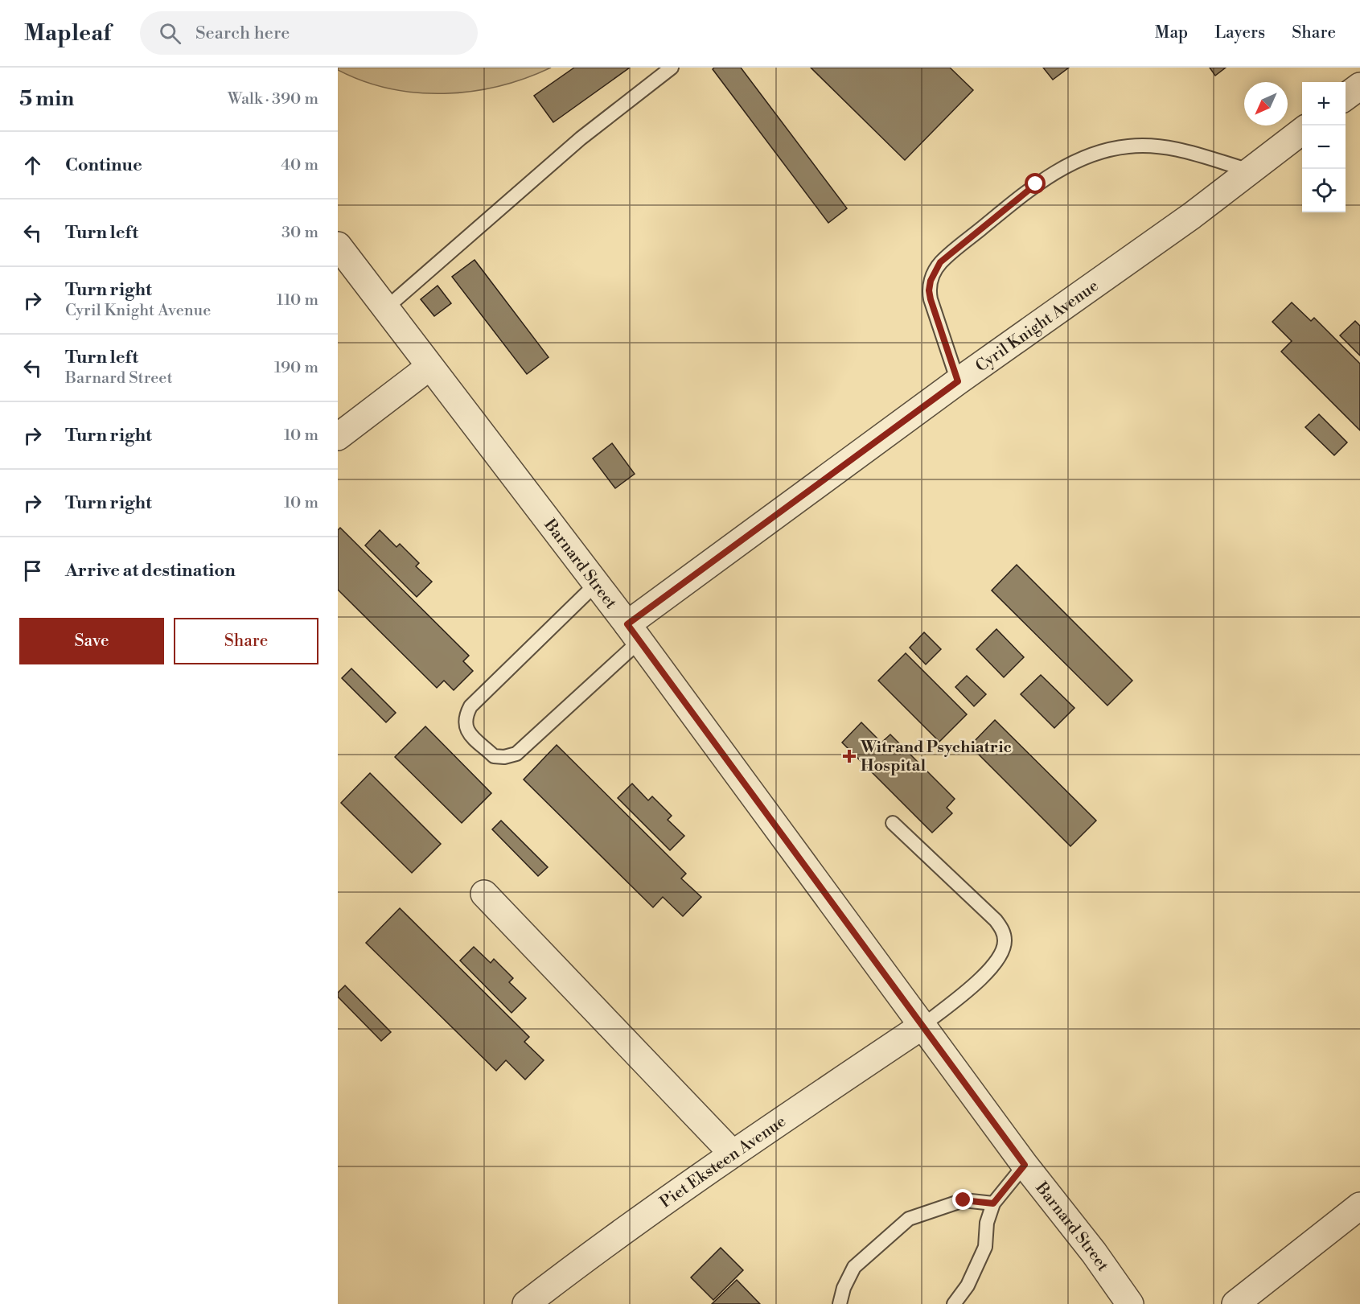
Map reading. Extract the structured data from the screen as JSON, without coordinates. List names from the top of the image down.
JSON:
{
  "streets": {
    "street": ["Cyril Knight Avenue", "Barnard Street", "Piet Eksteen Avenue"]
  },
  "crossings": [
    ["Cyril Knight Avenue", "Barnard Street"],
    ["Barnard Street", "Piet Eksteen Avenue"]
  ],
  "places": {
    "health": ["Witrand Psychiatric Hospital"]
  },
  "north": "bottom left",
  "page": {
    "header": "Mapleaf",
    "search": "Search here",
    "nav": ["Map", "Layers", "Share"],
    "heading": ["5 min", "Walk · 390 m"],
    "map_buttons": ["+", "−"],
    "list": [
      ["Continue", "40 m"],
      ["Turn left", "30 m"],
      ["Turn right", "Cyril Knight Avenue", "110 m"],
      ["Turn left", "Barnard Street", "190 m"],
      ["Turn right", "10 m"],
      ["Turn right", "10 m"],
      "Arrive at destination"
    ],
    "buttons": ["Save", "Share"]
  }
}
